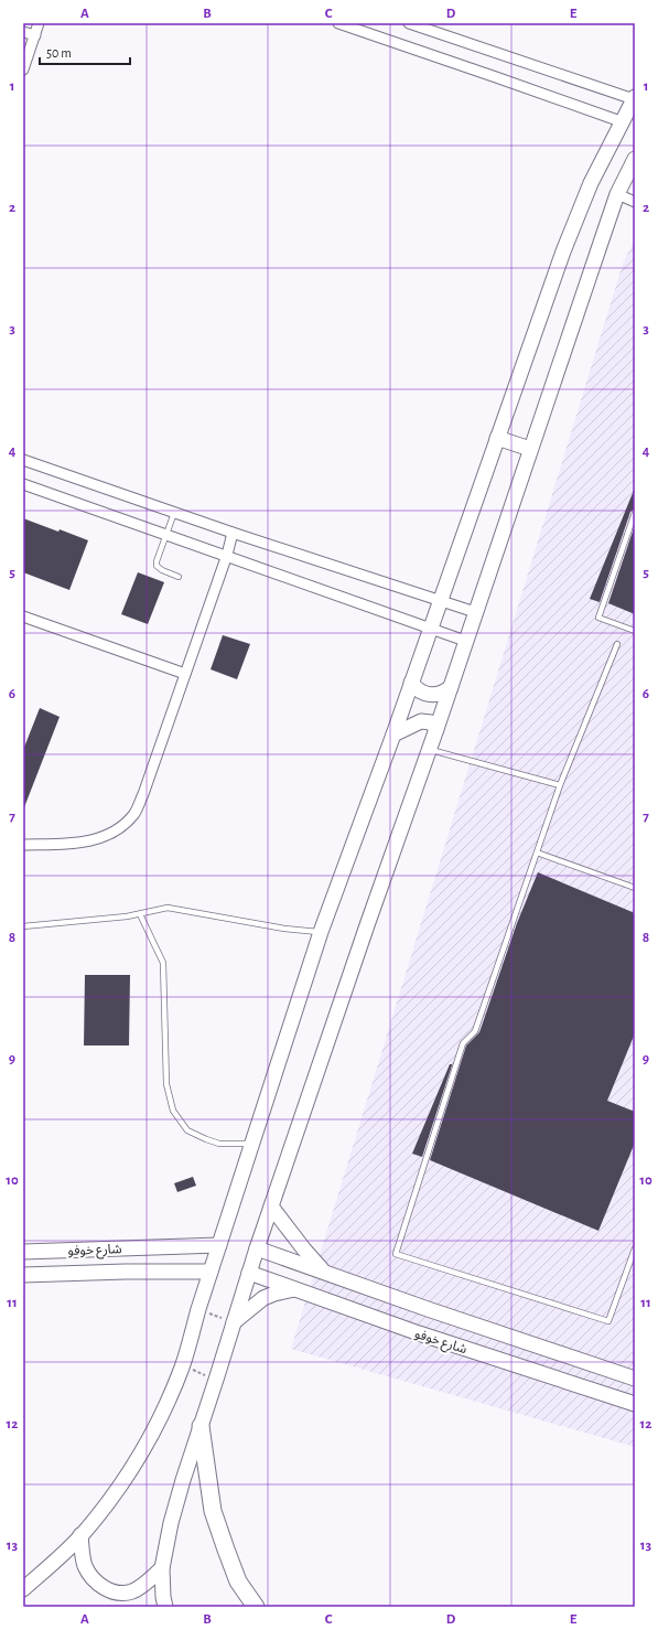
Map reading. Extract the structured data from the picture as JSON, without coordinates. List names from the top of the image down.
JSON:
{
  "streets": {
    "street": ["شارع خوفو"]
  },
  "scale_bar": "50 m",
  "grid": {
    "columns": [
      "A",
      "B",
      "C",
      "D",
      "E"
    ],
    "rows": [
      "1",
      "2",
      "3",
      "4",
      "5",
      "6",
      "7",
      "8",
      "9",
      "10",
      "11",
      "12",
      "13"
    ]
  }
}
